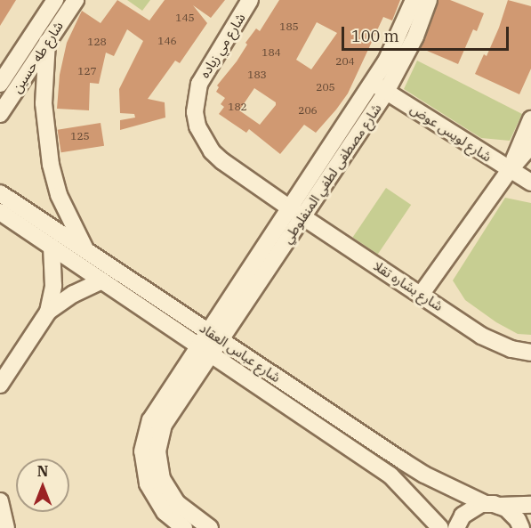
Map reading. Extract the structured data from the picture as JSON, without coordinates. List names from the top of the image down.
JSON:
{
  "streets": {
    "street": [
      "شارع مي زياده",
      "شارع طه حسين",
      "شارع لويس عوض",
      "شارع مصطفى لطفي المنفلوطي",
      "شارع بشاره تقلا",
      "شارع عباس العقاد"
    ]
  },
  "crossings": [
    ["شارع مي زياده", "شارع مصطفى لطفي المنفلوطي"],
    ["شارع مي زياده", "شارع بشاره تقلا"],
    ["شارع لويس عوض", "شارع مصطفى لطفي المنفلوطي"],
    ["شارع مصطفى لطفي المنفلوطي", "شارع بشاره تقلا"],
    ["شارع مصطفى لطفي المنفلوطي", "شارع عباس العقاد"]
  ],
  "house_numbers": [
    "145",
    "185",
    "146",
    "128",
    "184",
    "204",
    "127",
    "183",
    "205",
    "182",
    "206",
    "125"
  ],
  "scale_bar": "100 m",
  "north": "top"
}
